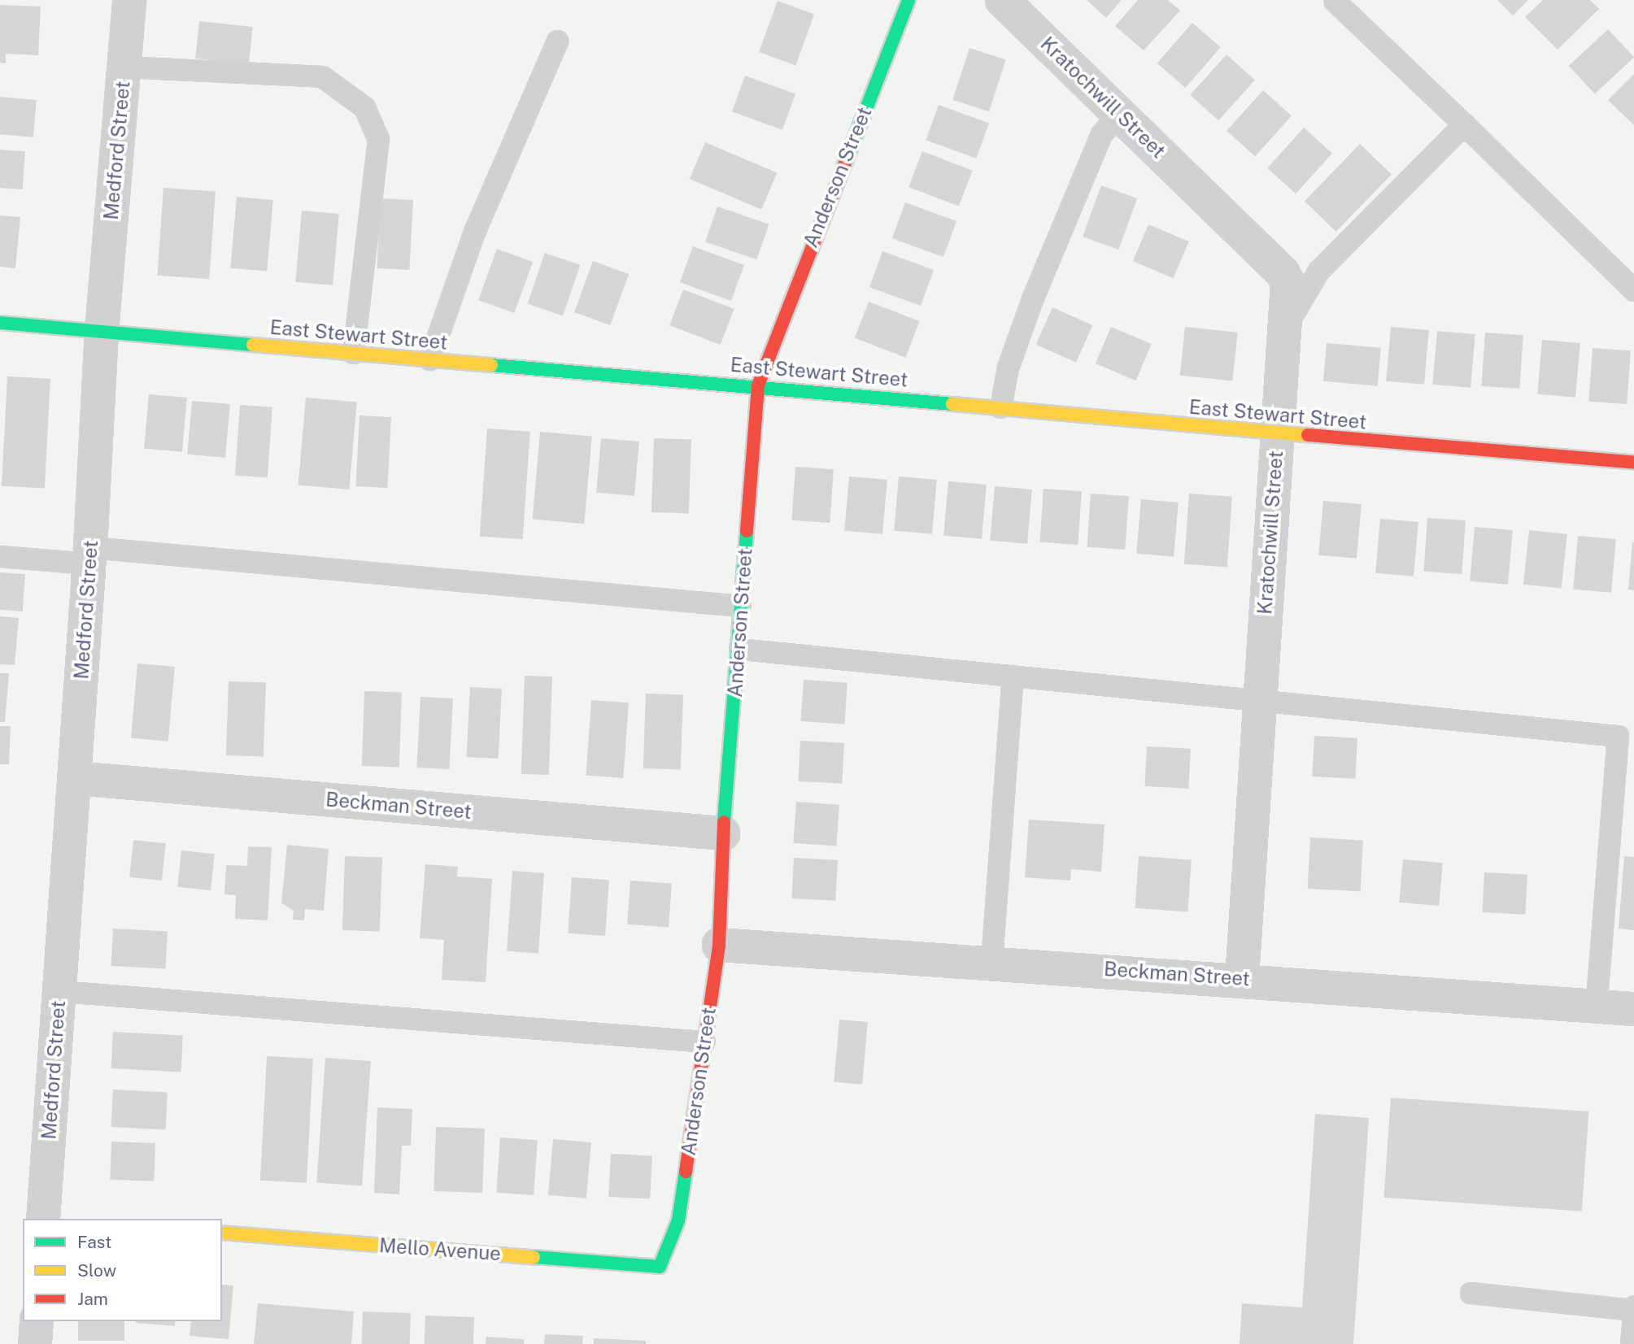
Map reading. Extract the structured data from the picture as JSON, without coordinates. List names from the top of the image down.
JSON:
{
  "streets": {
    "main road": ["Anderson Street", "East Stewart Street", "Mello Avenue"],
    "street": ["Kratochwill Street", "Medford Street", "Beckman Street"]
  },
  "crossings": [
    ["Kratochwill Street", "East Stewart Street"],
    ["Kratochwill Street", "Beckman Street"],
    ["Medford Street", "East Stewart Street"],
    ["Medford Street", "Beckman Street"],
    ["Anderson Street", "East Stewart Street"],
    ["Anderson Street", "Beckman Street"],
    ["Anderson Street", "Mello Avenue"]
  ],
  "legend": ["Fast", "Slow", "Jam"]
}
